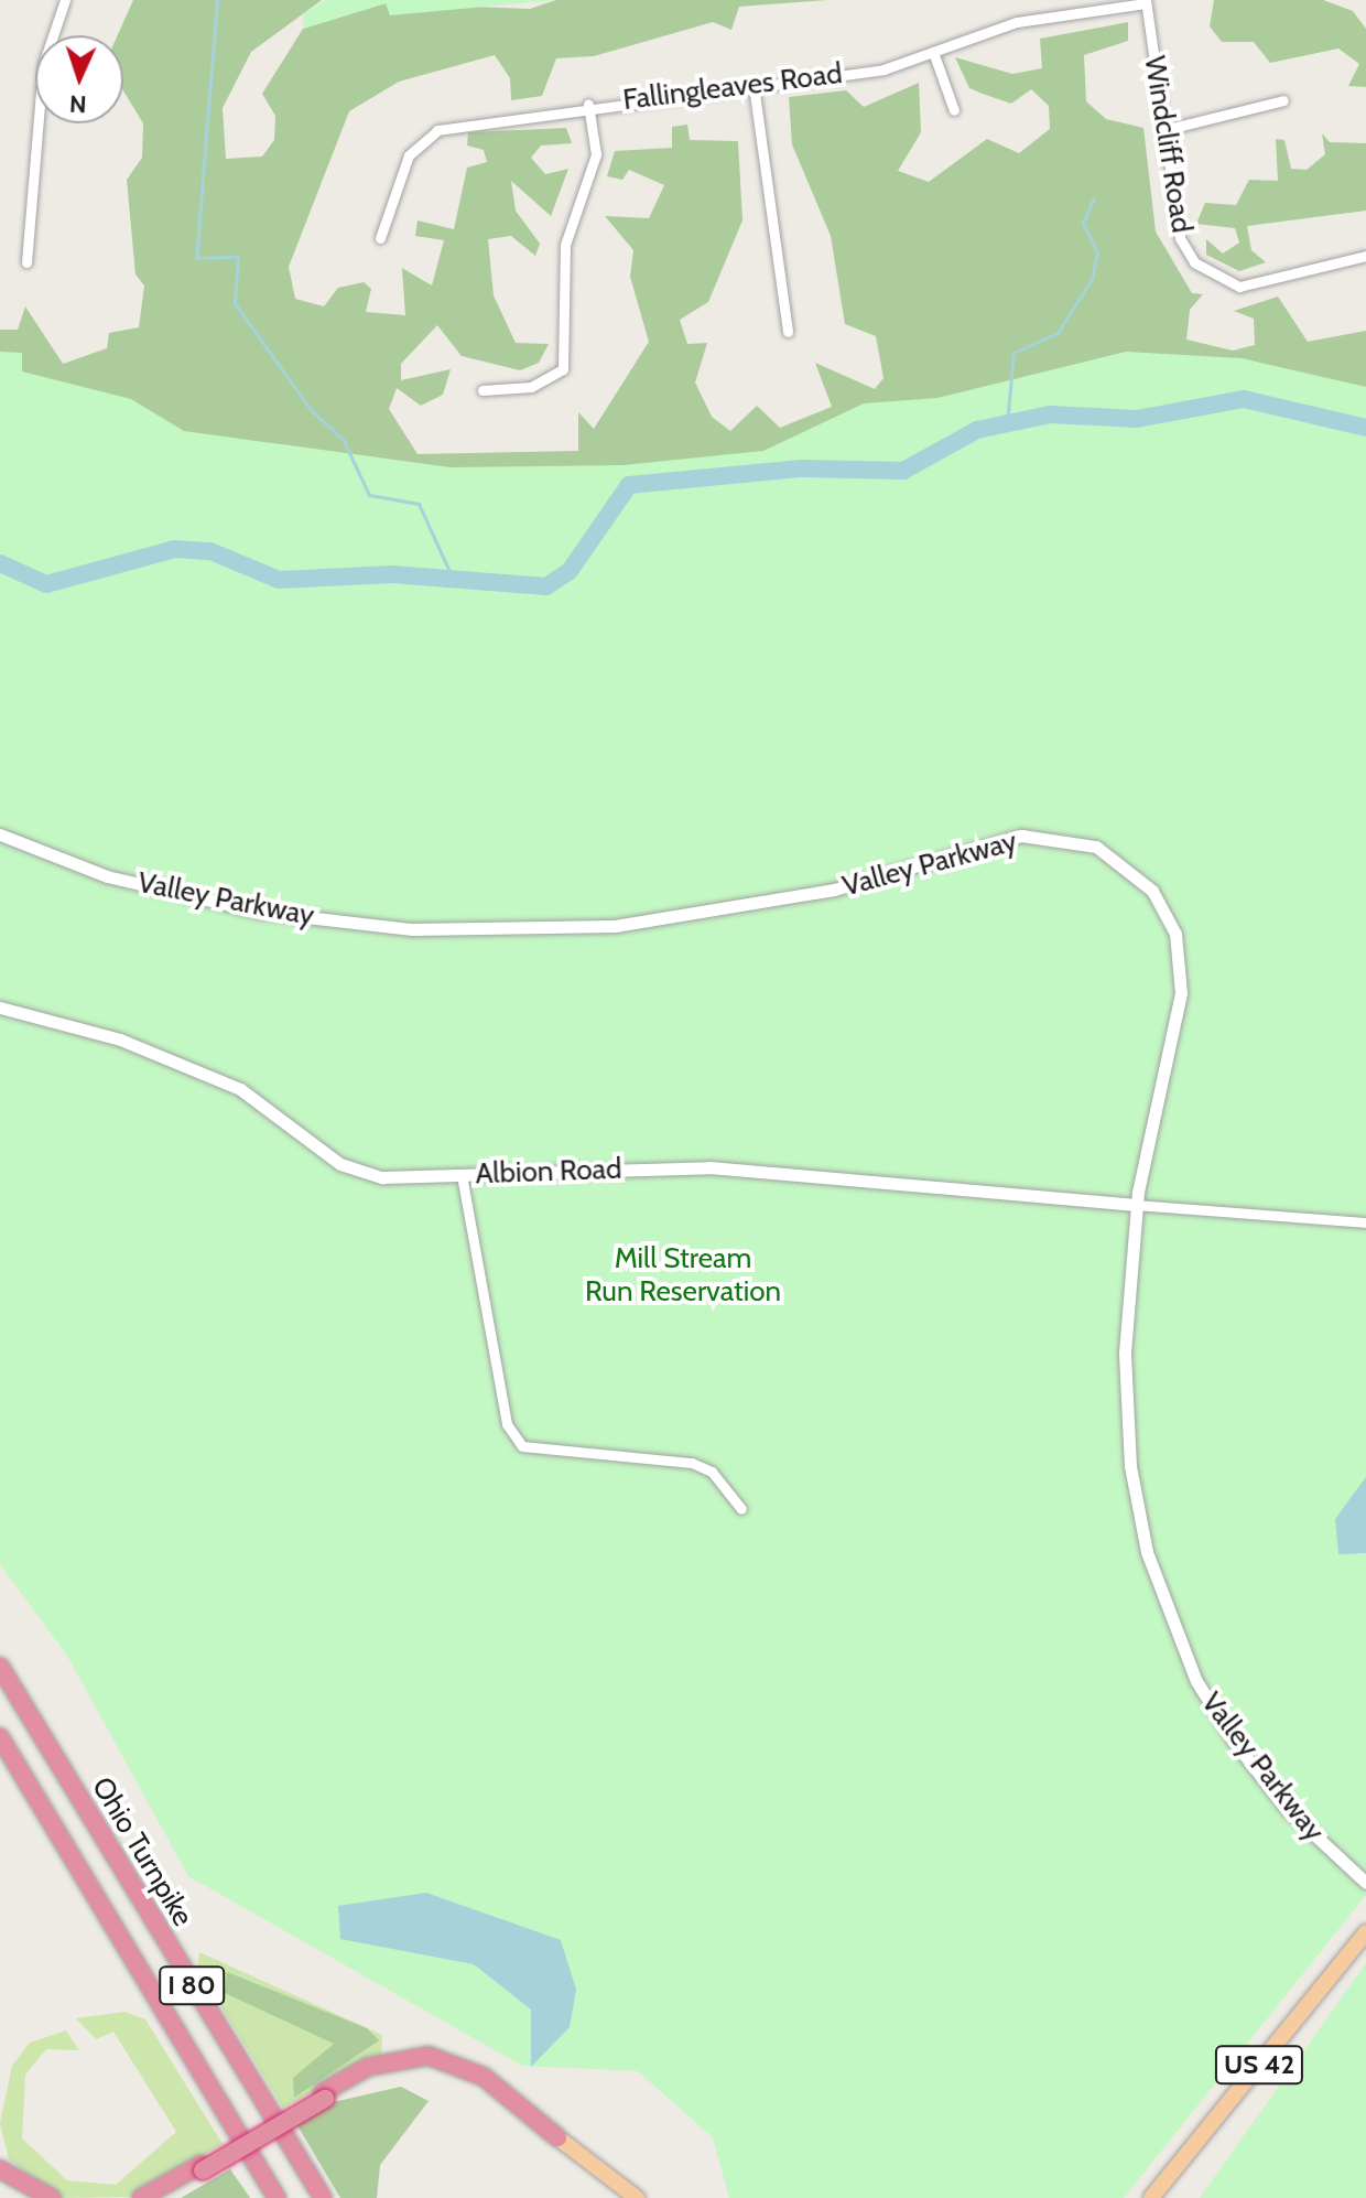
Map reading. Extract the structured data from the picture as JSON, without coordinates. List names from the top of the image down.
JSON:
{
  "streets": {
    "highway": ["Ohio Turnpike", "I 80"],
    "main road": ["US 42"],
    "street": [
      "Fallingleaves Road",
      "Windcliff Road",
      "Valley Parkway",
      "Albion Road"
    ]
  },
  "crossings": [
    ["Fallingleaves Road", "Windcliff Road"],
    ["Valley Parkway", "Albion Road"]
  ],
  "parks": ["Mill Stream Run Reservation"],
  "north": "bottom"
}
